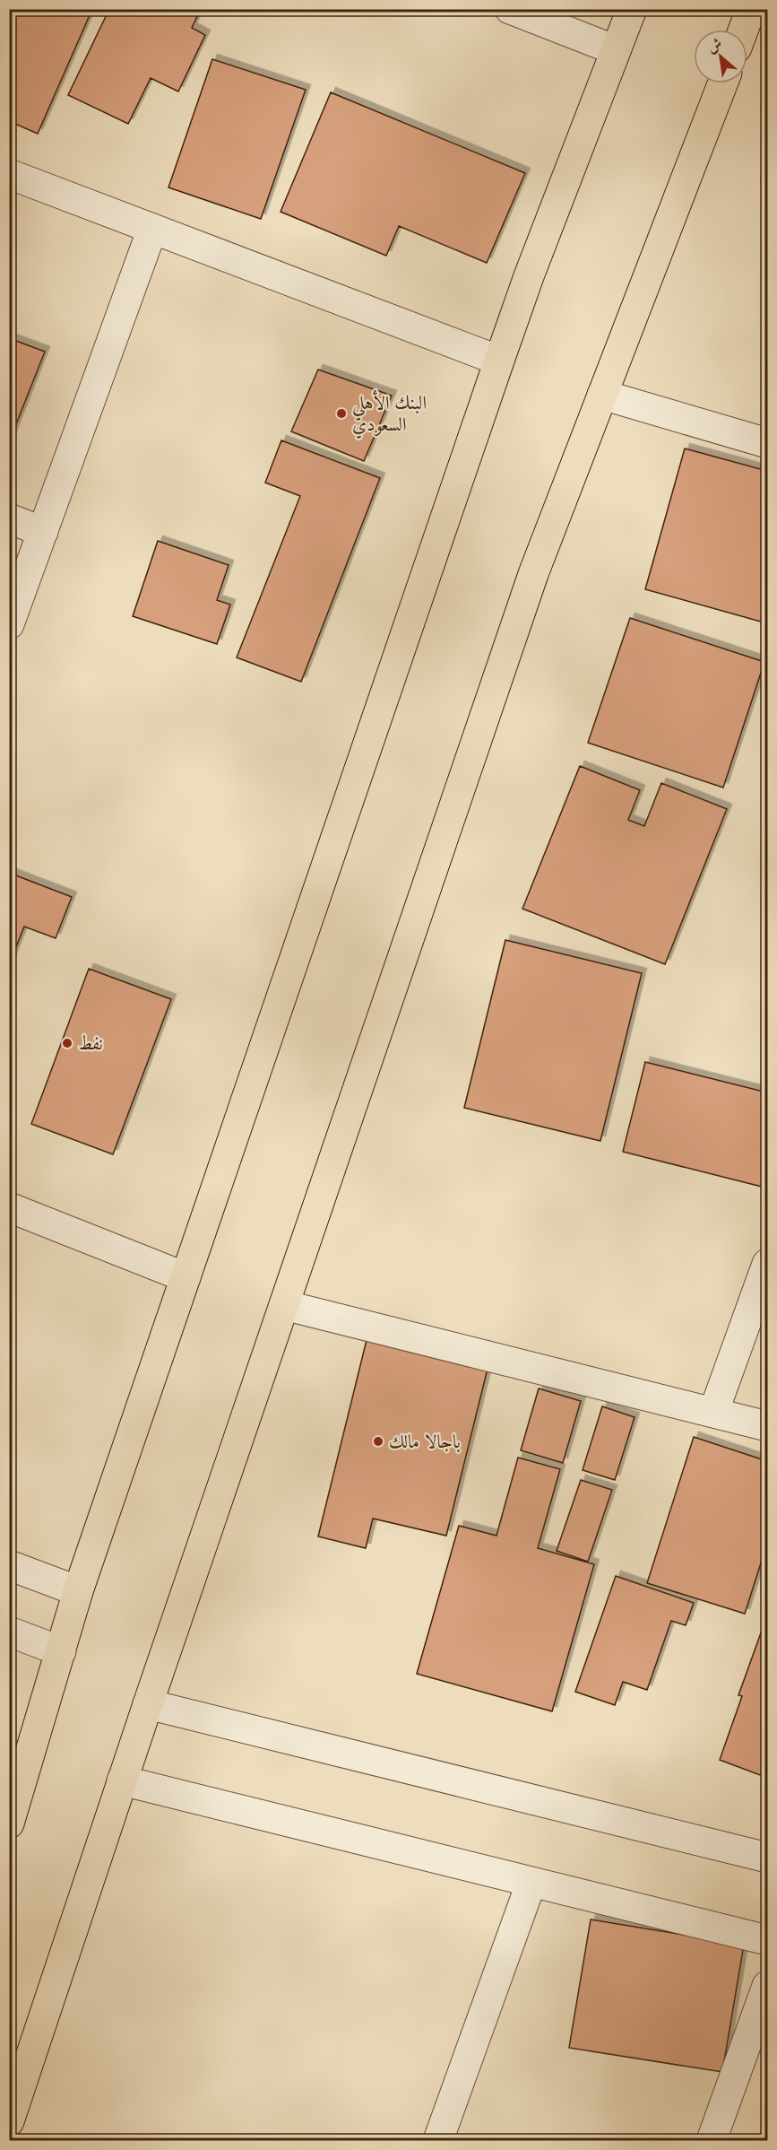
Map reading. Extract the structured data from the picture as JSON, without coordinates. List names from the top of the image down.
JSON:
{
  "places": ["البنك الأهلي السعودي", "نفط", "باجالا مالك"],
  "north": "top left"
}
